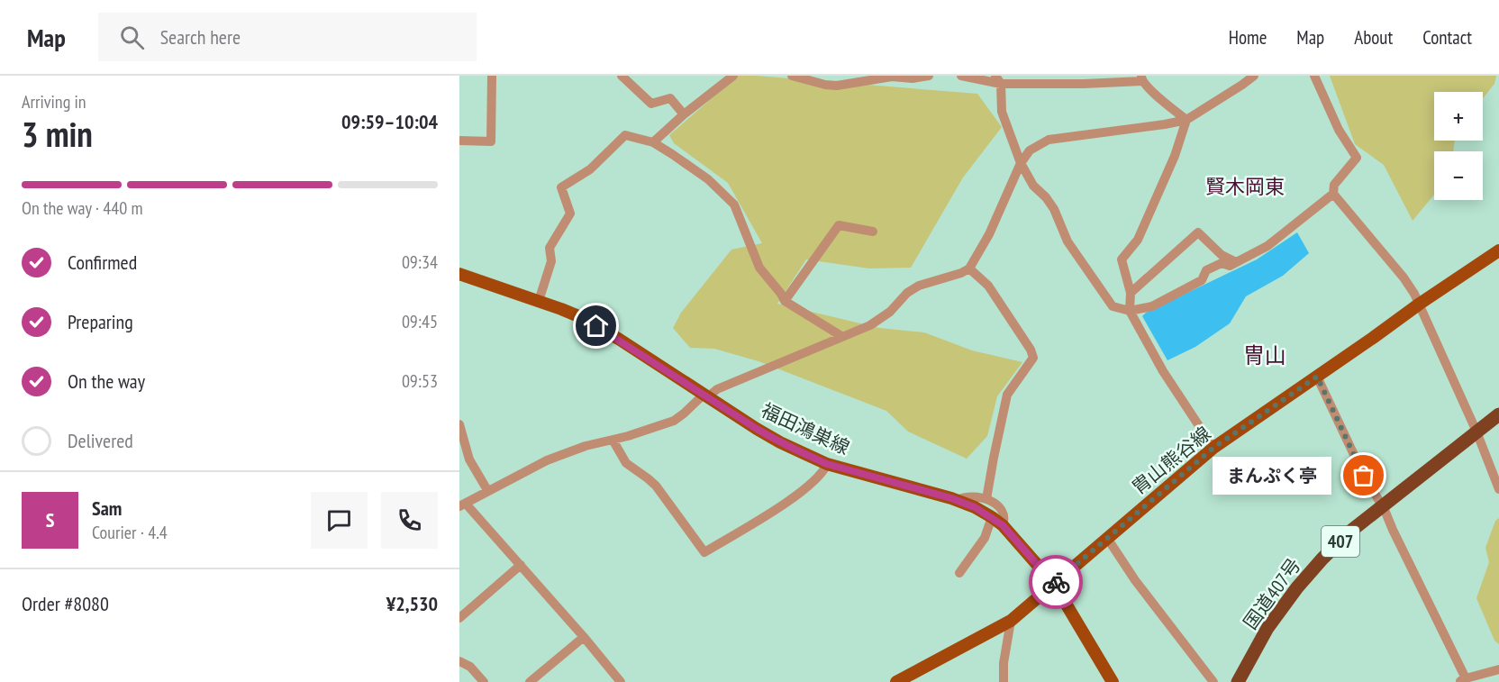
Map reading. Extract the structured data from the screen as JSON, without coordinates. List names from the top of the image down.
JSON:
{
  "streets": {
    "highway": ["407", "国道407号"],
    "main road": ["福田鴻巣線", "胄山熊谷線"]
  },
  "crossings": [
    ["福田鴻巣線", "胄山熊谷線"]
  ],
  "districts": ["賢木岡東", "冑山"],
  "places": ["まんぷく亭"],
  "page": {
    "header": "Map",
    "search": "Search here",
    "nav": [
      "Home",
      "Map",
      "About",
      "Contact"
    ],
    "heading": ["3 min", "Arriving in", "09:59–10:04"],
    "panel": [
      "Sam",
      "Courier · 4.4",
      "Order #8080",
      "¥2,530"
    ],
    "map_buttons": ["+", "−"],
    "bar": "On the way · 440 m",
    "list": [
      ["Confirmed", "09:34"],
      ["Preparing", "09:45"],
      ["On the way", "09:53"],
      "Delivered"
    ],
    "bubble": "まんぷく亭",
    "round": "S"
  }
}
